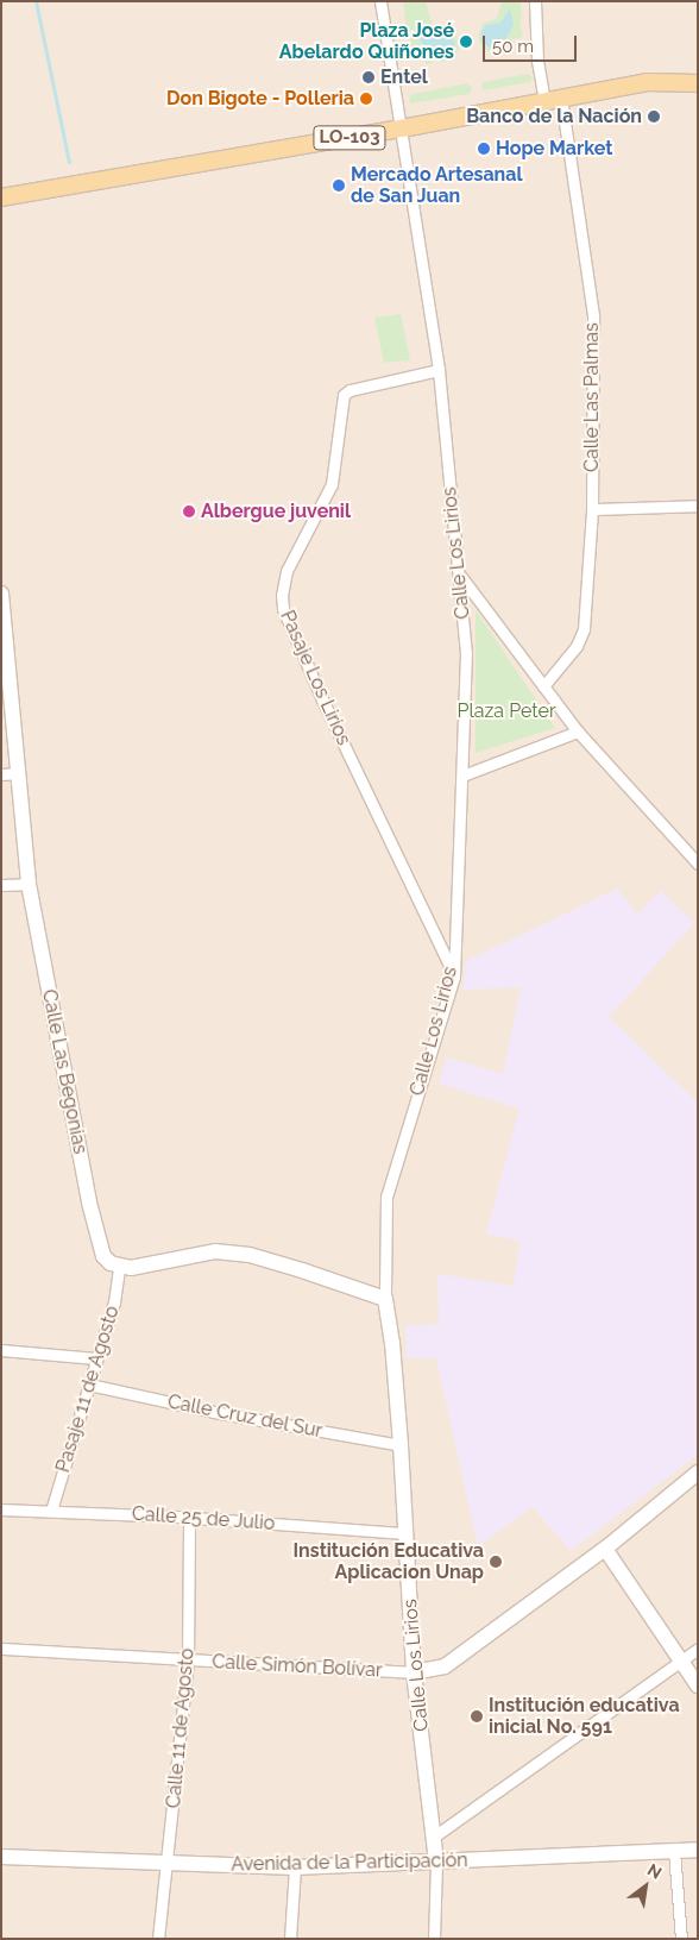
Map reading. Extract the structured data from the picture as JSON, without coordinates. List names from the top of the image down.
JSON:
{
  "streets": {
    "main road": ["LO-103"],
    "street": [
      "Calle Las Palmas",
      "Calle Los Lirios",
      "Pasaje Los Lirios",
      "Calle Las Begonias",
      "Pasaje 11 de Agosto",
      "Calle Cruz del Sur",
      "Calle 25 de Julio",
      "Calle Simón Bolívar",
      "Calle 11 de Agosto",
      "Avenida de la Participación"
    ]
  },
  "crossings": [
    ["LO-103", "Calle Las Palmas"],
    ["LO-103", "Calle Los Lirios"],
    ["Calle Los Lirios", "Pasaje Los Lirios"],
    ["Calle Los Lirios", "Calle Cruz del Sur"],
    ["Calle Los Lirios", "Calle 25 de Julio"],
    ["Calle Los Lirios", "Calle Simón Bolívar"],
    ["Calle Los Lirios", "Avenida de la Participación"],
    ["Calle Las Begonias", "Pasaje 11 de Agosto"],
    ["Pasaje 11 de Agosto", "Calle Cruz del Sur"],
    ["Pasaje 11 de Agosto", "Calle 25 de Julio"],
    ["Calle 25 de Julio", "Calle 11 de Agosto"],
    ["Calle Simón Bolívar", "Calle 11 de Agosto"],
    ["Calle 11 de Agosto", "Avenida de la Participación"]
  ],
  "parks": ["Plaza Peter"],
  "places": [
    "Plaza José Abelardo Quiñones",
    "Entel",
    "Don Bigote - Polleria",
    "Banco de la Nación",
    "Hope Market",
    "Mercado Artesanal de San Juan",
    "Albergue juvenil",
    "Institución Educativa Aplicacion Unap",
    "Institución educativa inicial No. 591"
  ],
  "scale_bar": "50 m",
  "north": "top right"
}
